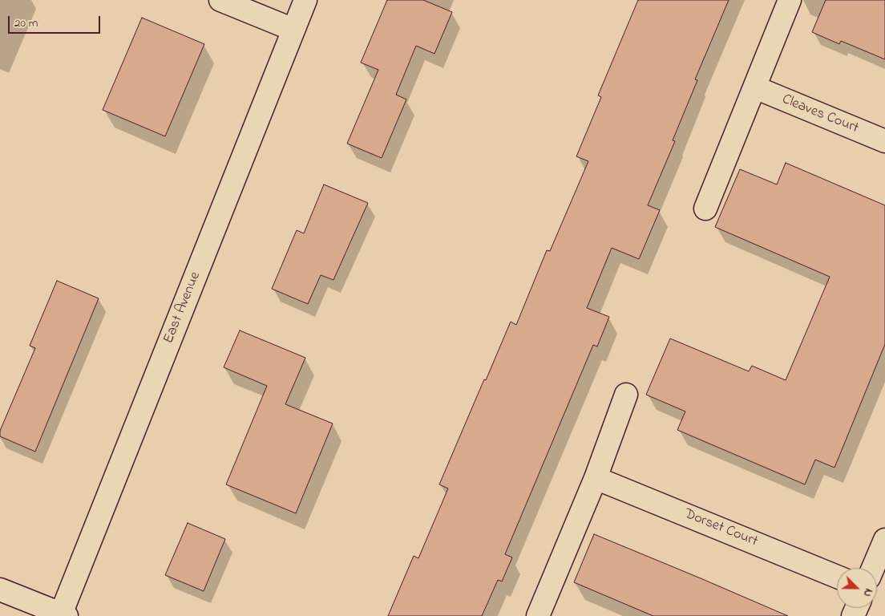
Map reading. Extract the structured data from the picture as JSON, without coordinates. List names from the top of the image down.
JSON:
{
  "streets": {
    "street": ["Cleaves Court", "East Avenue", "Dorset Court"]
  },
  "scale_bar": "20 m",
  "north": "bottom right"
}
